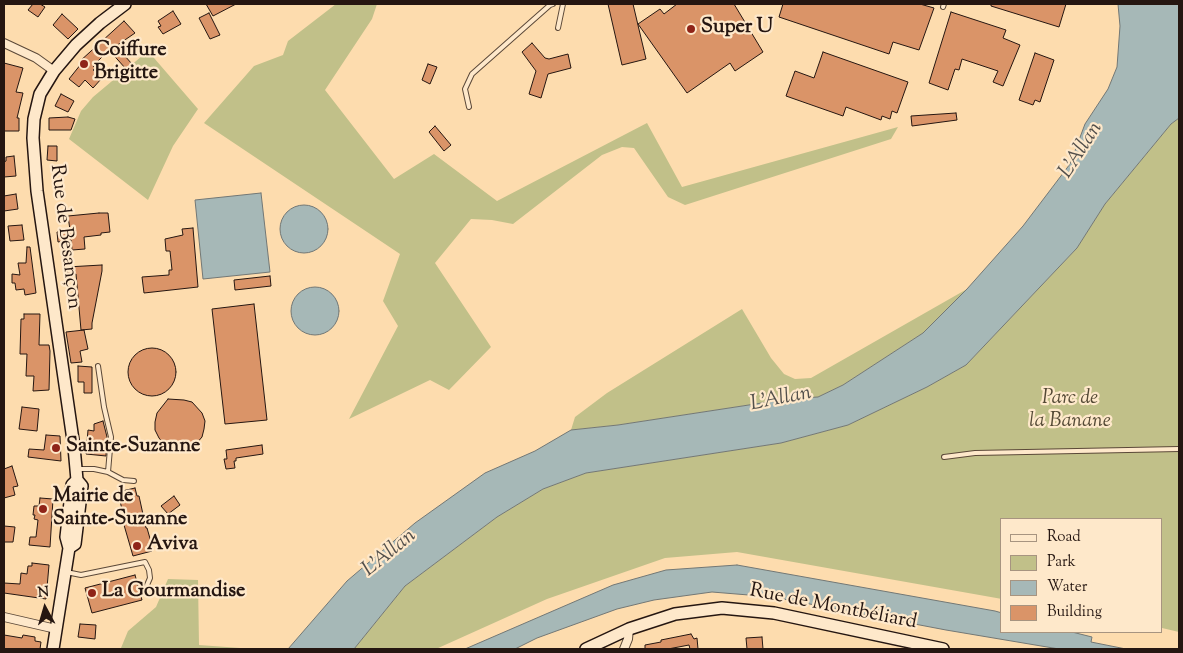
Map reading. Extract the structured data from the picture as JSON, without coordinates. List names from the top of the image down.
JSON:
{
  "streets": {
    "main road": ["Rue de Besançon", "Rue de Montbéliard"]
  },
  "water": ["L'Allan"],
  "parks": ["Parc de la Banane"],
  "places": [
    "Super U",
    "Coiffure Brigitte",
    "Sainte-Suzanne",
    "Mairie de Sainte-Suzanne",
    "Aviva",
    "La Gourmandise"
  ],
  "legend": [
    "Road",
    "Park",
    "Water",
    "Building"
  ],
  "north": "top"
}
